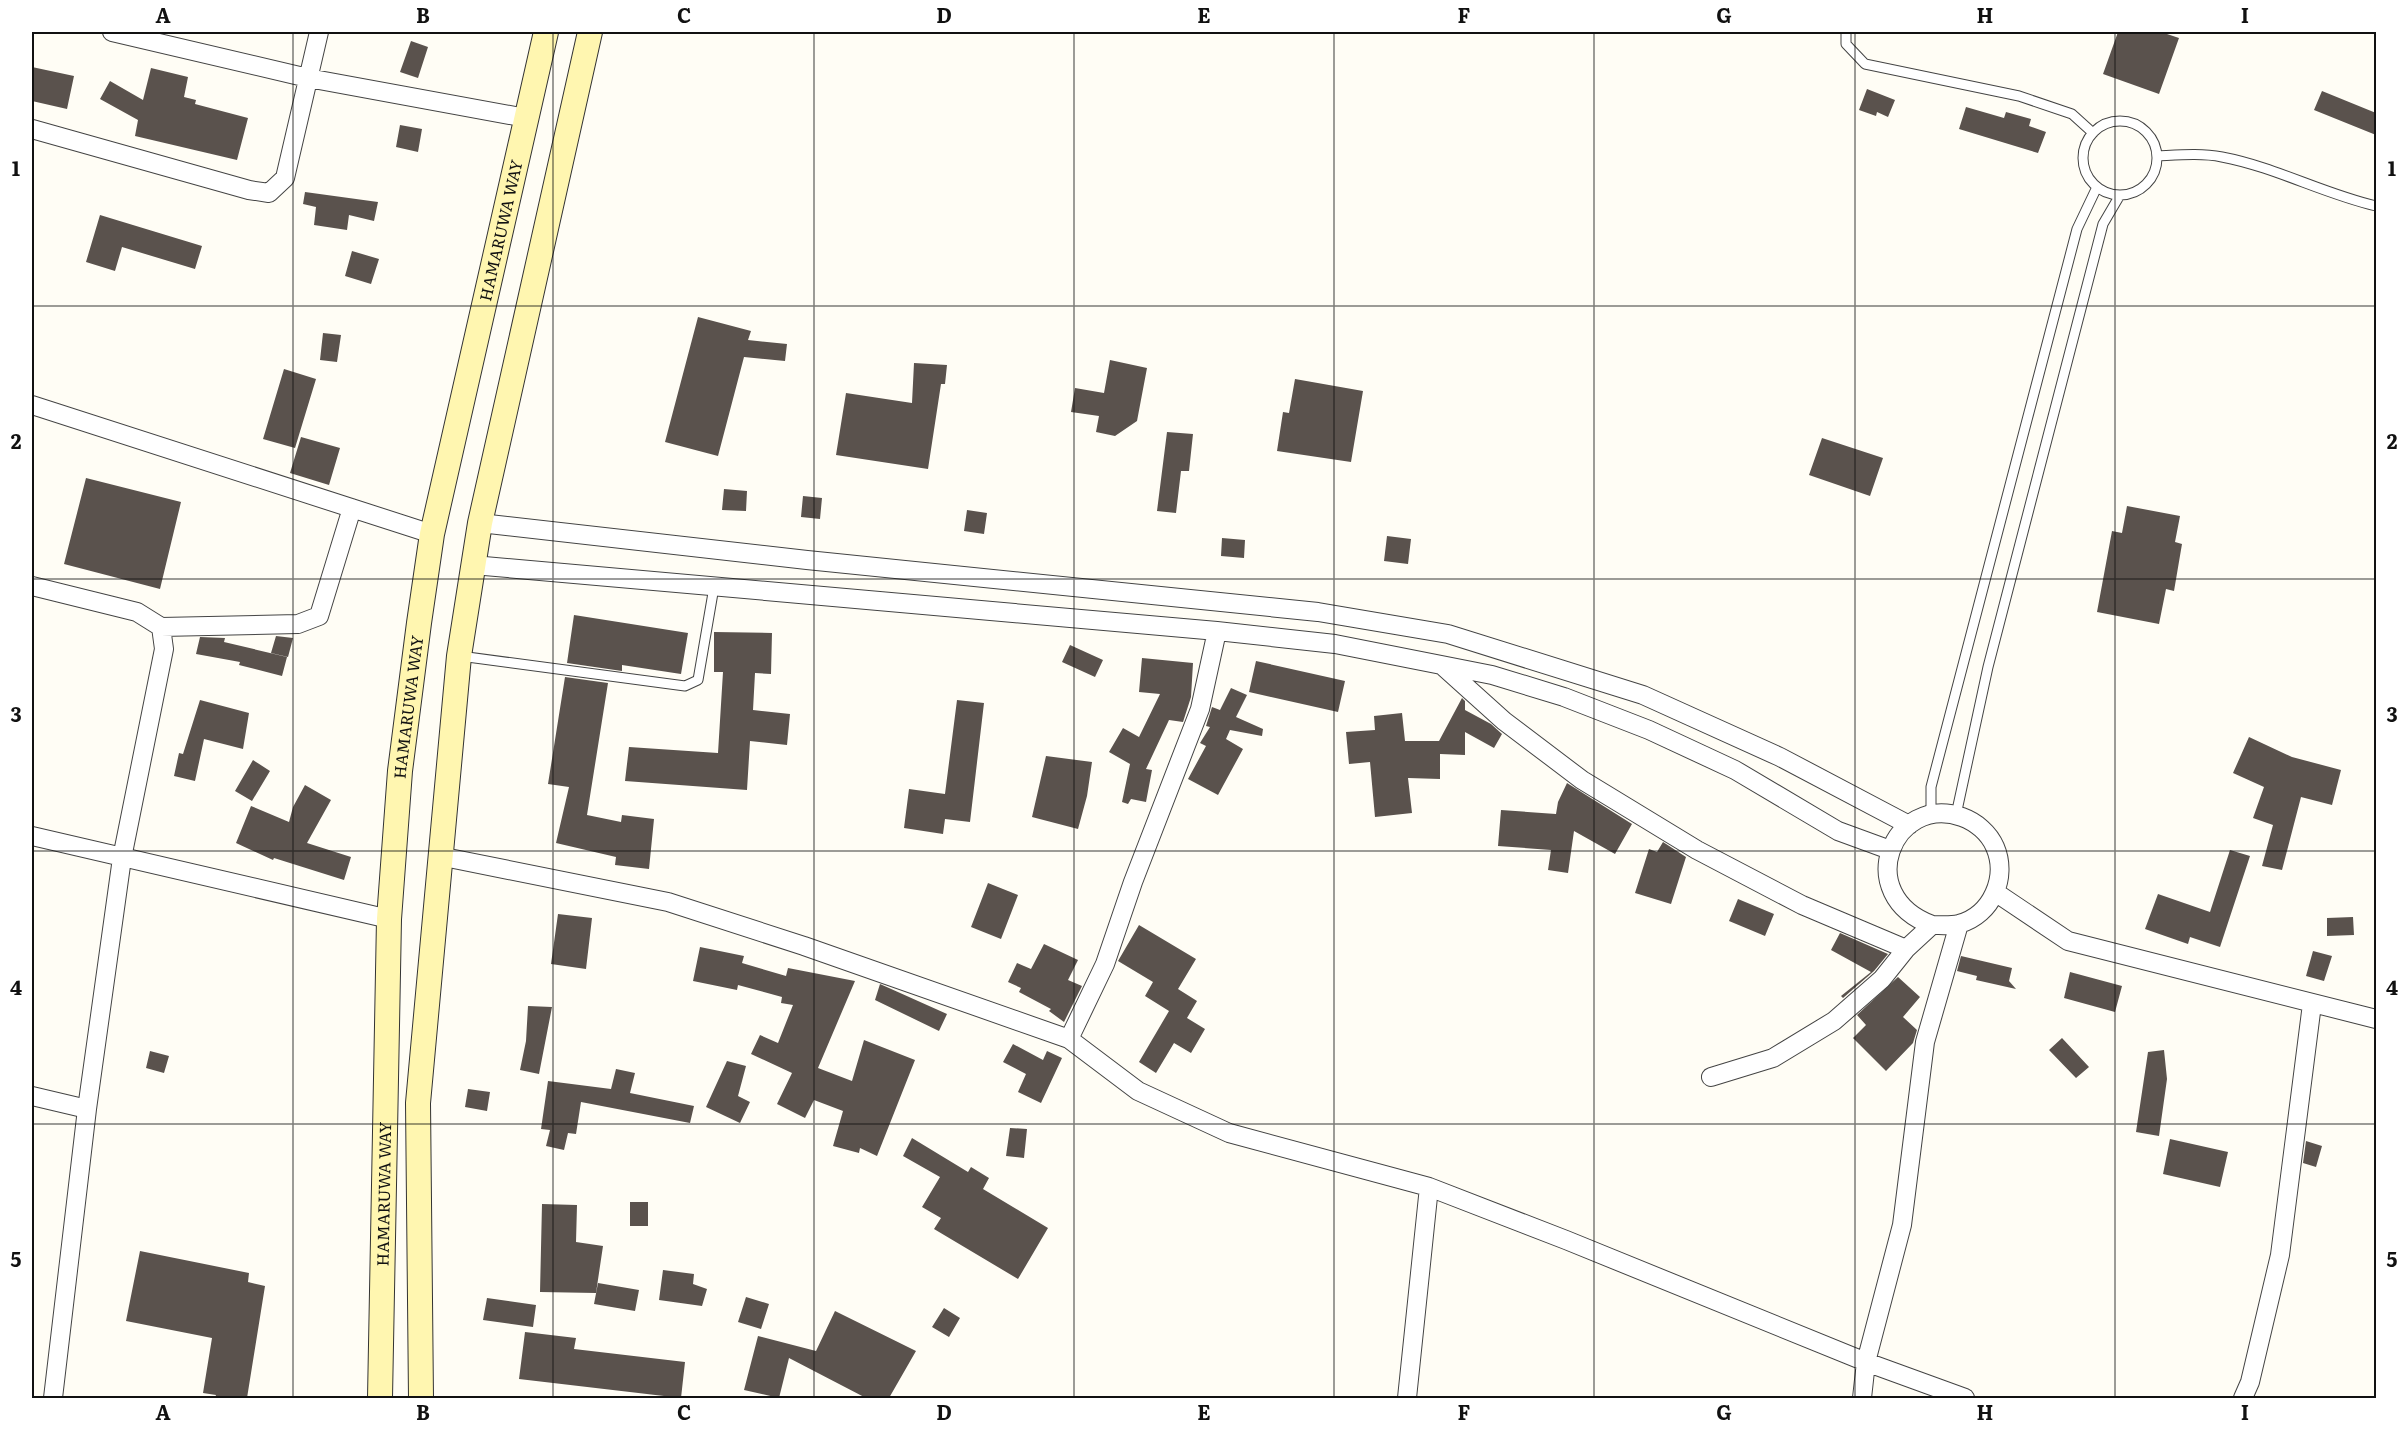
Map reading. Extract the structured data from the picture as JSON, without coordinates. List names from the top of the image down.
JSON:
{
  "streets": {
    "main road": ["HAMARUWA WAY"]
  },
  "grid": {
    "columns": [
      "A",
      "B",
      "C",
      "D",
      "E",
      "F",
      "G",
      "H",
      "I"
    ],
    "rows": [
      "1",
      "2",
      "3",
      "4",
      "5"
    ]
  }
}
